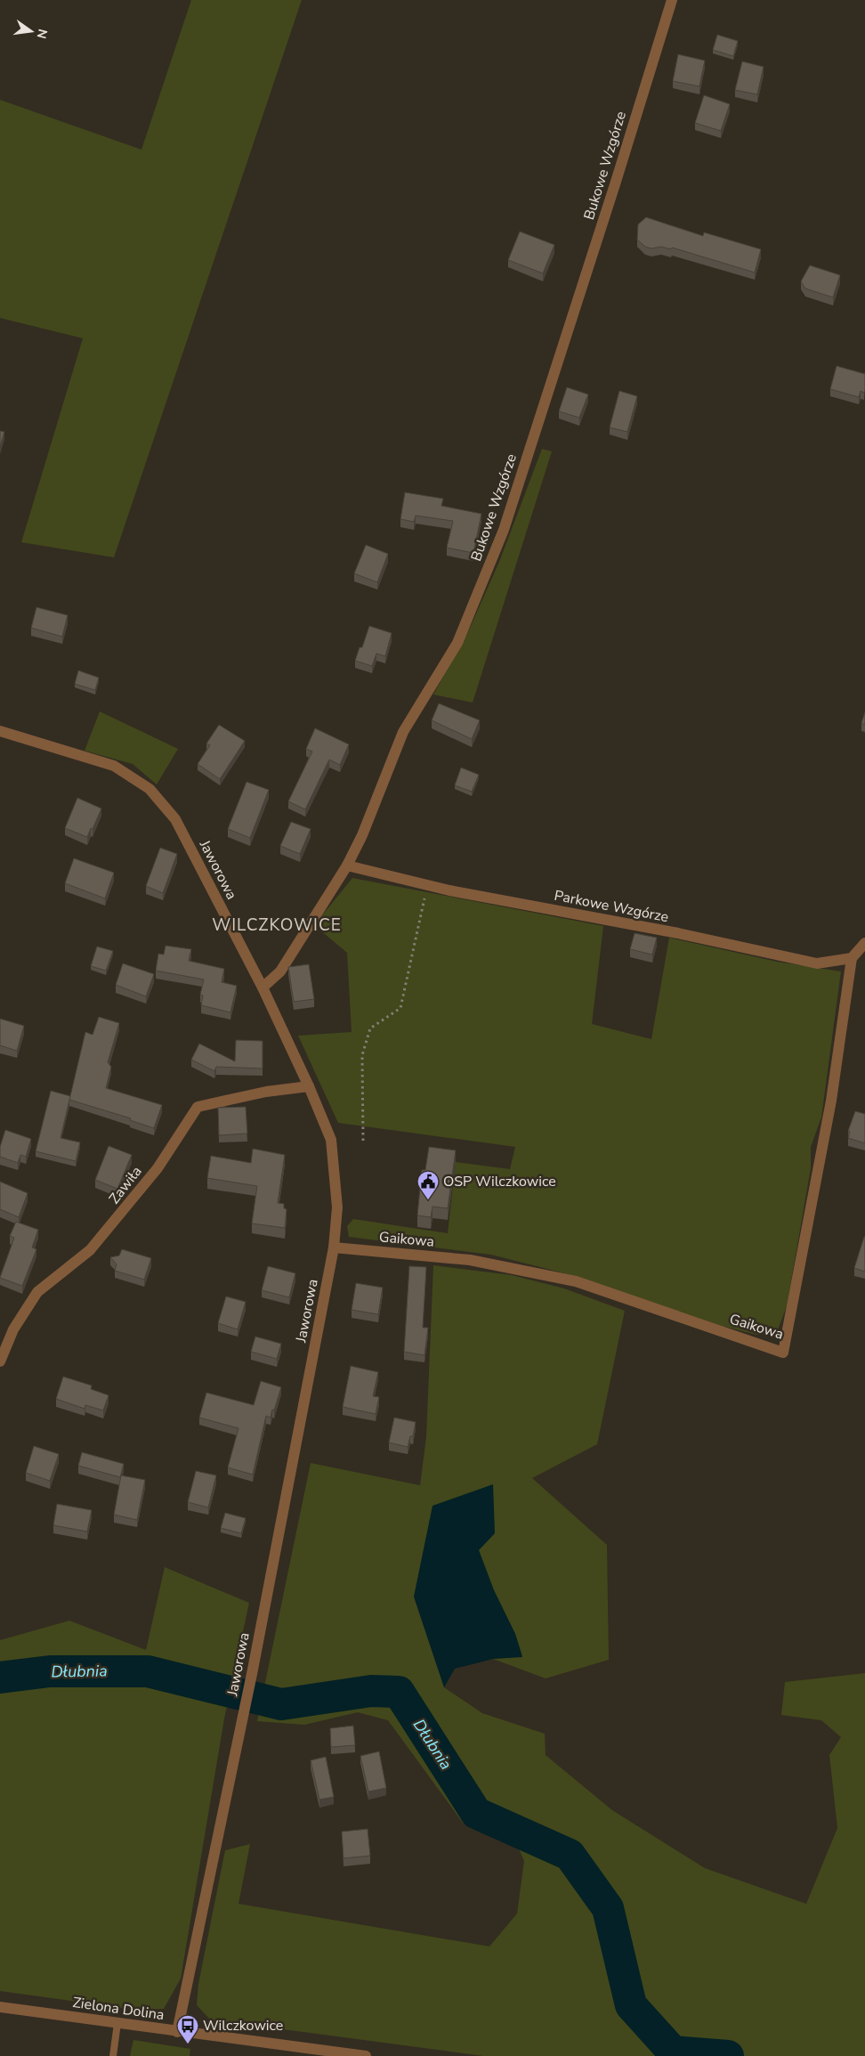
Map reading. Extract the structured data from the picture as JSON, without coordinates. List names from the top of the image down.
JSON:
{
  "streets": {
    "street": [
      "Bukowe Wzgórze",
      "Jaworowa",
      "Parkowe Wzgórze",
      "Zawiła",
      "Gaikowa",
      "Zielona Dolina"
    ]
  },
  "crossings": [
    ["Bukowe Wzgórze", "Jaworowa"],
    ["Bukowe Wzgórze", "Parkowe Wzgórze"],
    ["Jaworowa", "Zawiła"],
    ["Jaworowa", "Gaikowa"],
    ["Jaworowa", "Zielona Dolina"],
    ["Parkowe Wzgórze", "Gaikowa"]
  ],
  "districts": ["WILCZKOWICE"],
  "water": ["Dłubnia"],
  "places": {
    "public building": ["OSP Wilczkowice"],
    "bus stop": ["Wilczkowice"]
  },
  "north": "right"
}
